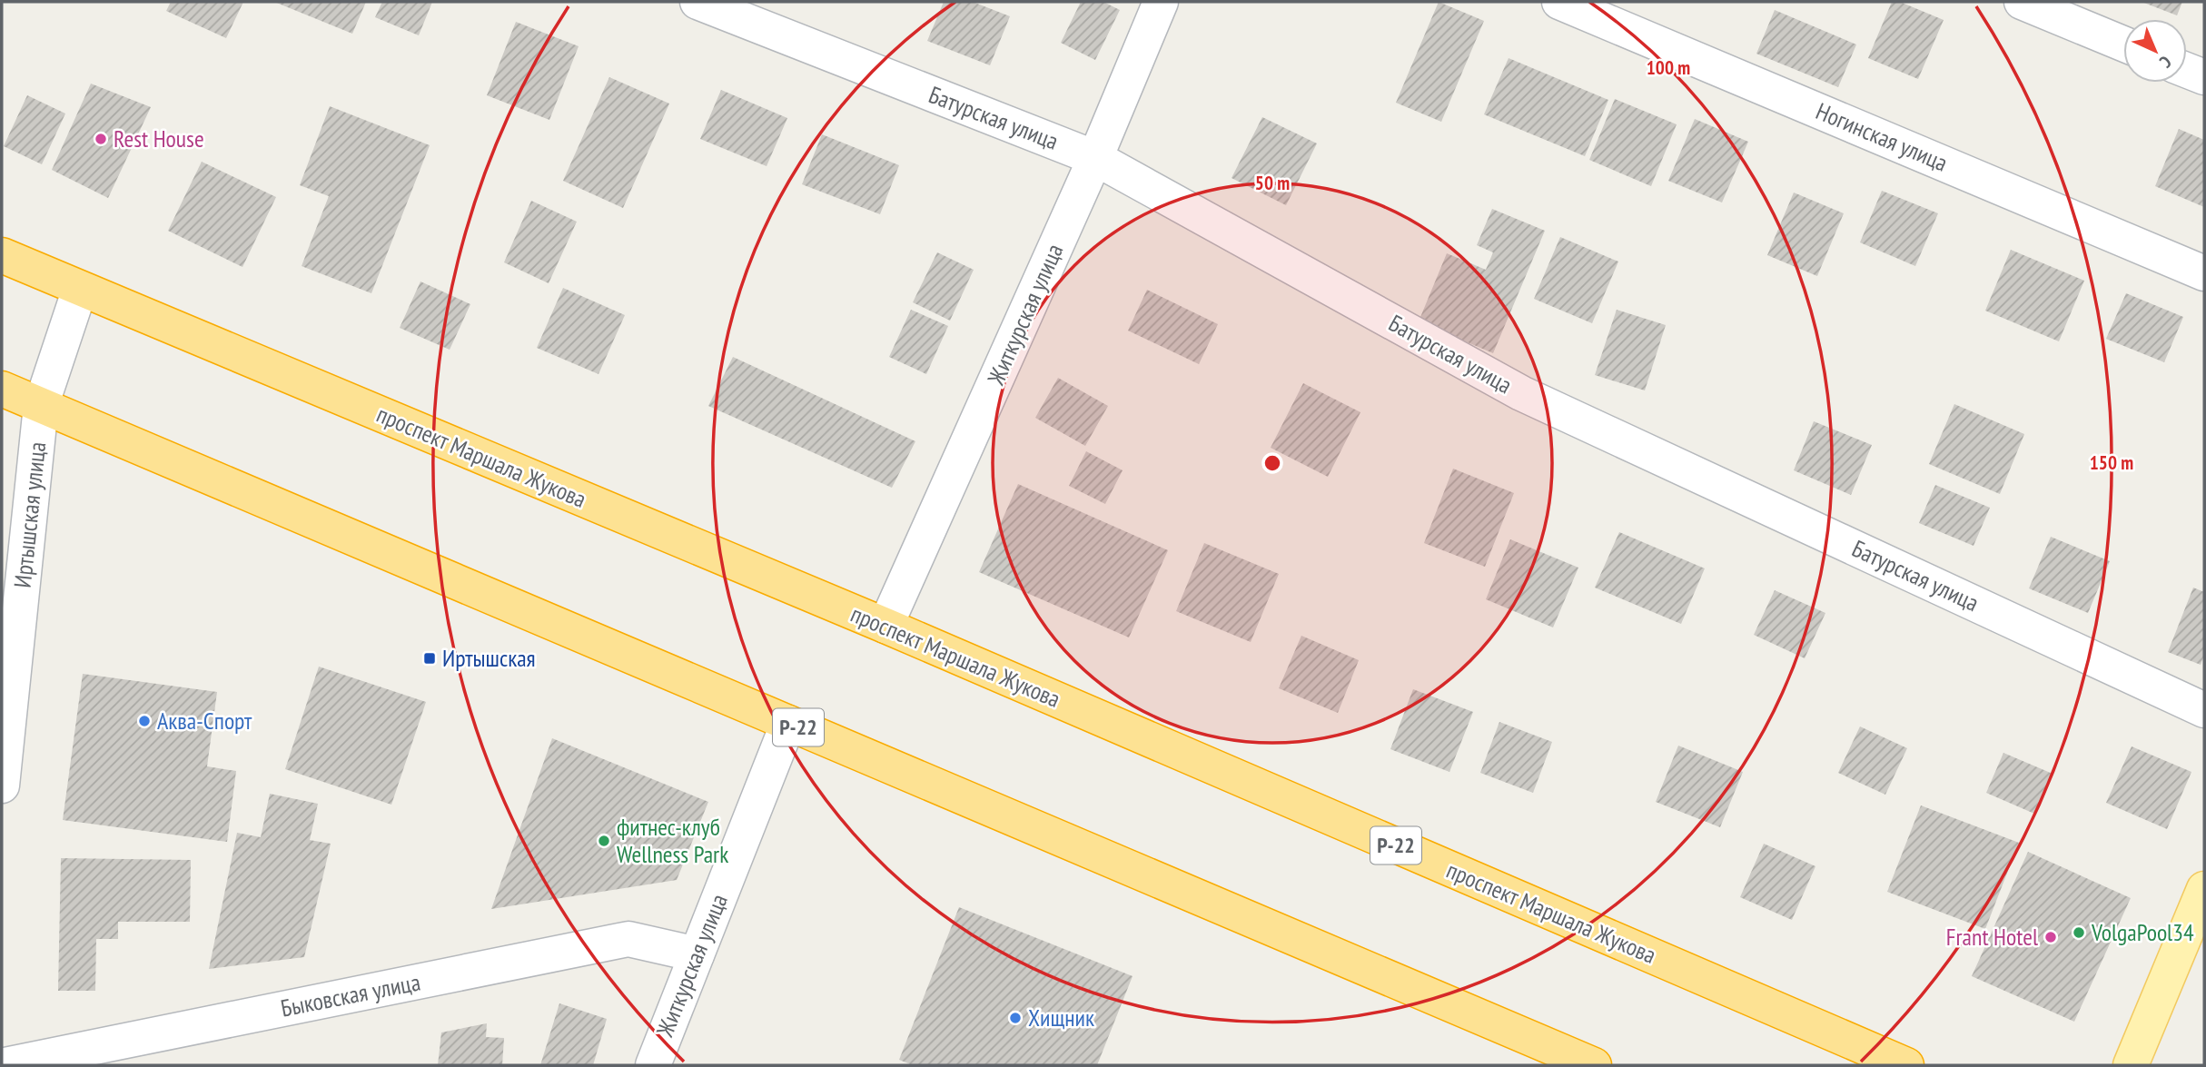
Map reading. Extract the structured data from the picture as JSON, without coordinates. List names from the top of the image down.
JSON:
{
  "streets": {
    "highway": ["проспект Маршала Жукова", "Р-22"],
    "street": [
      "Батурская улица",
      "Ногинская улица",
      "Житкурская улица",
      "Иртышская улица",
      "Быковская улица"
    ]
  },
  "crossings": [
    ["Батурская улица", "Житкурская улица"],
    ["Житкурская улица", "проспект Маршала Жукова"],
    ["Житкурская улица", "Р-22"],
    ["Житкурская улица", "Быковская улица"],
    ["проспект Маршала Жукова", "Иртышская улица"],
    ["Иртышская улица", "Р-22"]
  ],
  "places": {
    "other": [
      "Rest House",
      "Аква-Спорт",
      "фитнес-клуб Wellness Park",
      "VolgaPool34",
      "Frant Hotel",
      "Хищник"
    ],
    "transit": ["Иртышская"]
  },
  "north": "bottom right",
  "rings": ["100 m", "50 m", "150 m"]
}
